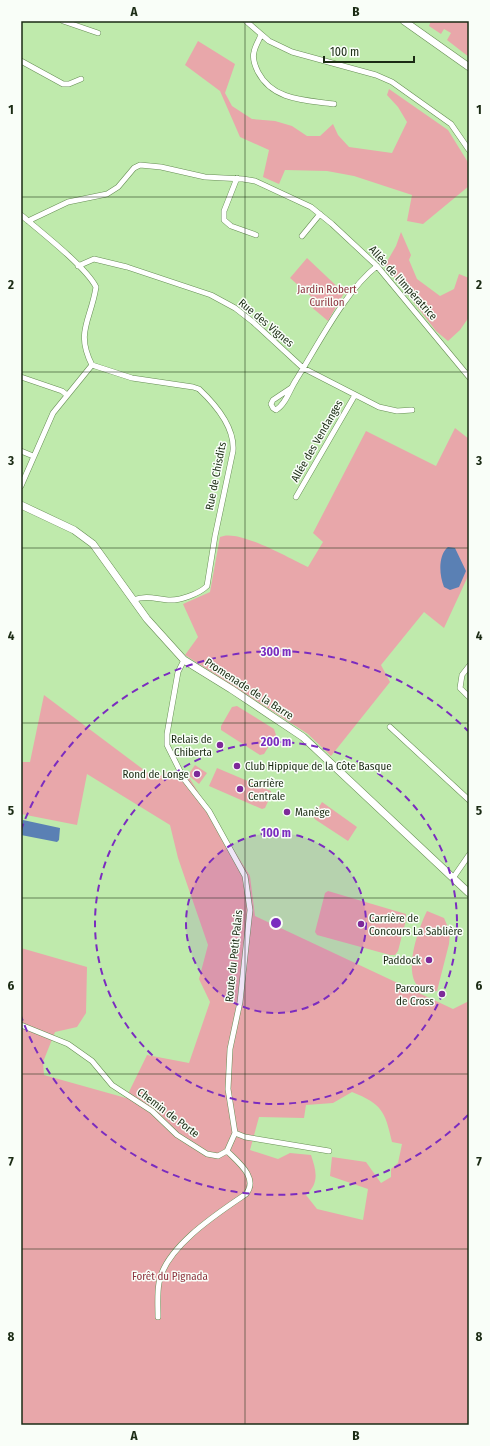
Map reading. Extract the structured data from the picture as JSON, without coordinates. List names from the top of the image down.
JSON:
{
  "streets": {
    "main road": ["Promenade de la Barre"],
    "street": [
      "Allée de l'Impératrice",
      "Rue des Vignes",
      "Allée des Vendanges",
      "Rue de Chisdits",
      "Route du Petit Palais",
      "Chemin de Porte"
    ]
  },
  "crossings": [
    ["Rue des Vignes", "Allée des Vendanges"],
    ["Rue de Chisdits", "Promenade de la Barre"],
    ["Promenade de la Barre", "Route du Petit Palais"]
  ],
  "parks": ["Jardin Robert Curillon", "Forêt du Pignada"],
  "places": [
    "Relais de Chiberta",
    "Club Hippique de la Côte Basque",
    "Rond de Longe",
    "Carrière Centrale",
    "Manège",
    "Carrière de Concours La Sablière",
    "Paddock",
    "Parcours de Cross"
  ],
  "scale_bar": "100 m",
  "grid": {
    "columns": ["A", "B"],
    "rows": [
      "1",
      "2",
      "3",
      "4",
      "5",
      "6",
      "7",
      "8"
    ]
  },
  "rings": ["300 m", "200 m", "100 m"]
}
